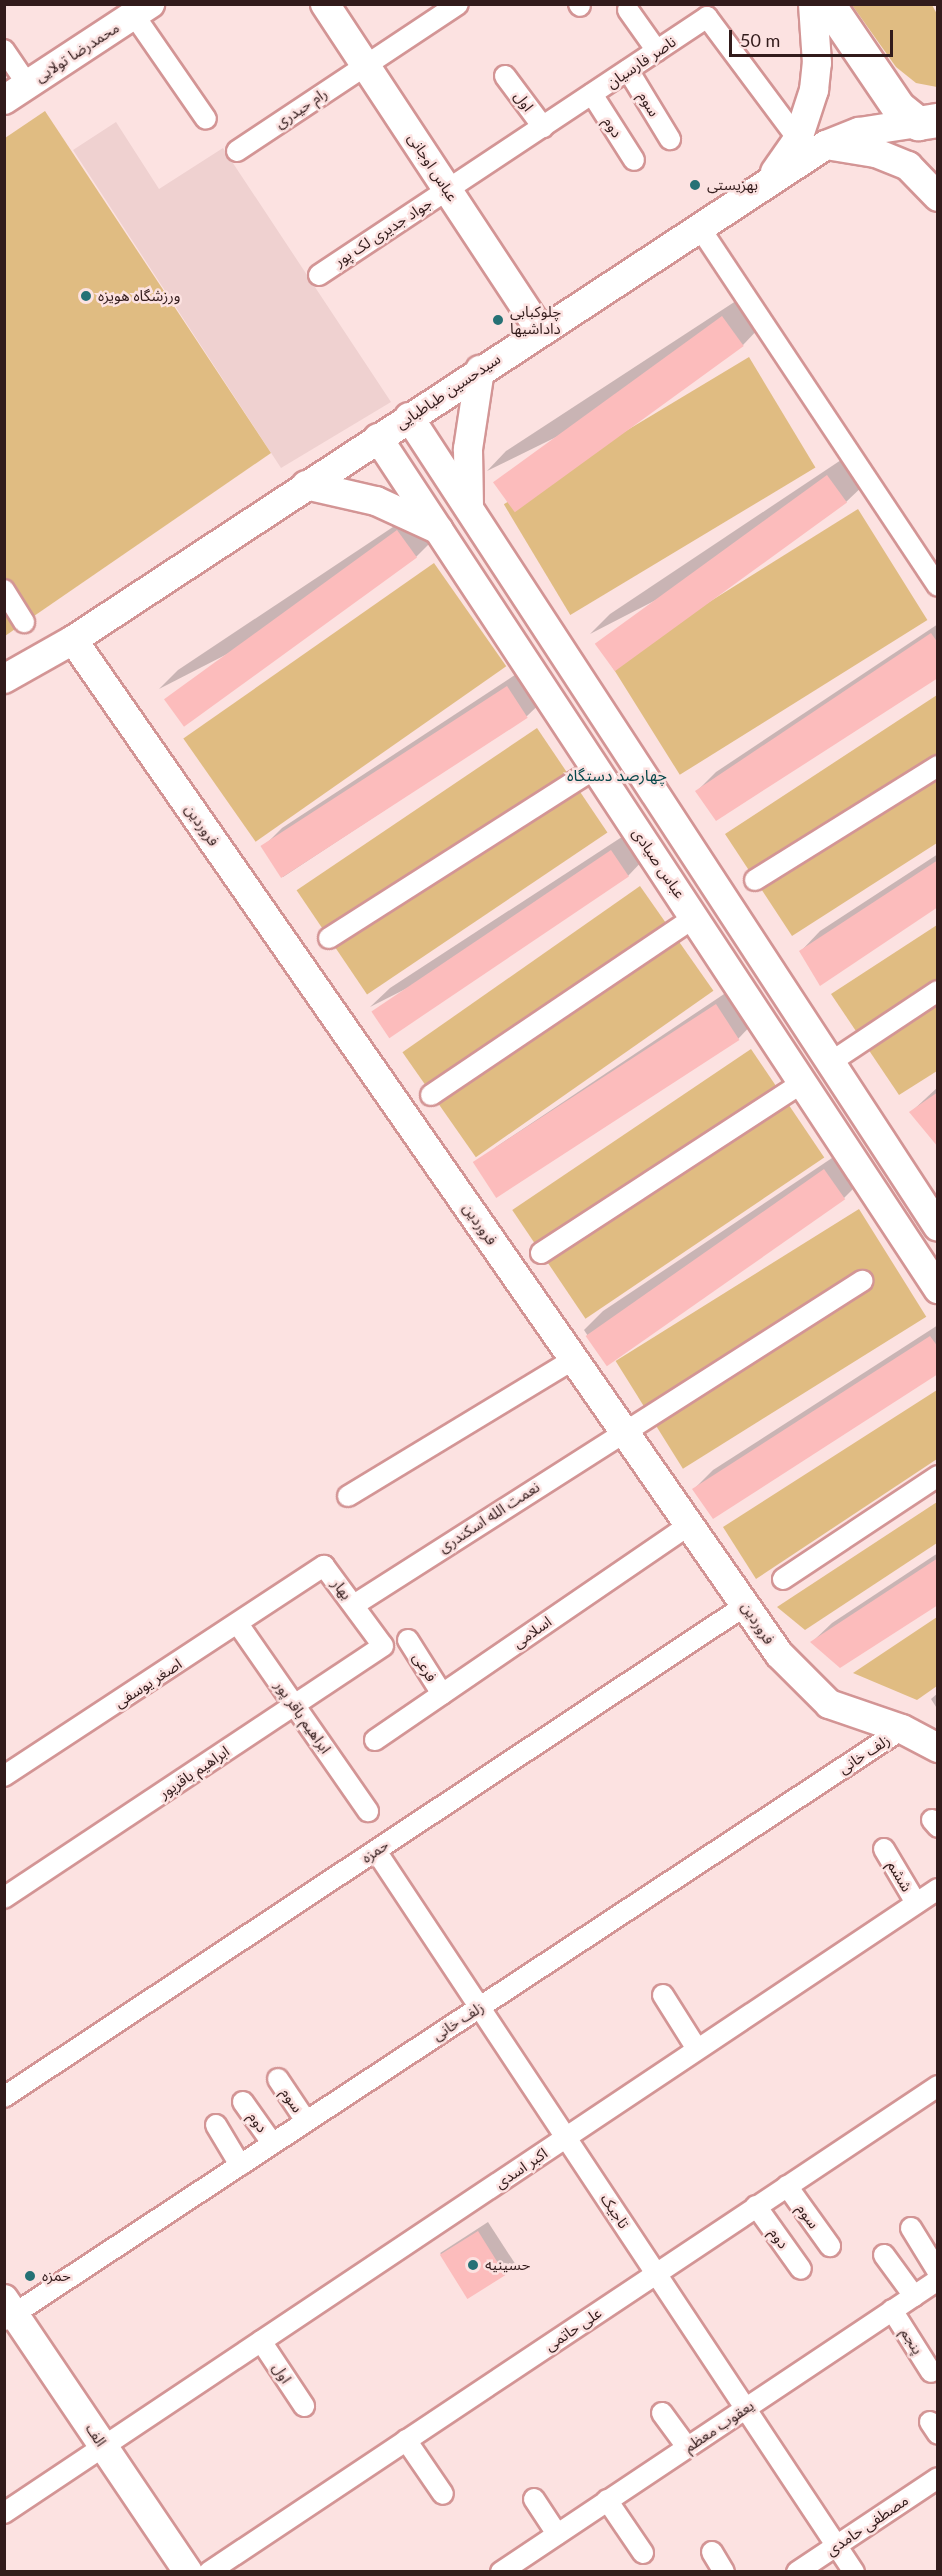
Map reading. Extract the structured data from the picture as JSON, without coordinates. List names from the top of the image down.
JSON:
{
  "streets": {
    "street": [
      "محمدرضا تولایی",
      "ناصر فارسیان",
      "اول",
      "سوم",
      "رام حیدری",
      "دوم",
      "عباس اوجانی",
      "جواد جدیری لک پور",
      "سیدحسین طباطبایی",
      "فروردین",
      "عباس صیادی",
      "نعمت الله اسکندری",
      "بهار",
      "اسلامی",
      "فرعی",
      "اصغر یوسفی",
      "ابراهیم باقر پور",
      "زلف خانی",
      "ابراهیم باقرپور",
      "حمزه",
      "ششم",
      "اکبر اسدی",
      "تاجیک",
      "علی حاتمی",
      "پنجم",
      "یعقوب معظم",
      "الف",
      "مصطفی حامدی"
    ]
  },
  "crossings": [
    ["ناصر فارسیان", "اول"],
    ["ناصر فارسیان", "سوم"],
    ["ناصر فارسیان", "دوم"],
    ["ناصر فارسیان", "عباس اوجانی"],
    ["ناصر فارسیان", "جواد جدیری لک پور"],
    ["اول", "اکبر اسدی"],
    ["سوم", "زلف خانی"],
    ["سوم", "علی حاتمی"],
    ["رام حیدری", "عباس اوجانی"],
    ["دوم", "زلف خانی"],
    ["دوم", "علی حاتمی"],
    ["عباس اوجانی", "جواد جدیری لک پور"],
    ["عباس اوجانی", "سیدحسین طباطبایی"],
    ["سیدحسین طباطبایی", "فروردین"],
    ["سیدحسین طباطبایی", "عباس صیادی"],
    ["فروردین", "نعمت الله اسکندری"],
    ["فروردین", "اسلامی"],
    ["فروردین", "زلف خانی"],
    ["فروردین", "حمزه"],
    ["نعمت الله اسکندری", "بهار"],
    ["بهار", "اصغر یوسفی"],
    ["بهار", "ابراهیم باقرپور"],
    ["اسلامی", "فرعی"],
    ["اصغر یوسفی", "ابراهیم باقر پور"],
    ["ابراهیم باقر پور", "ابراهیم باقرپور"],
    ["زلف خانی", "تاجیک"],
    ["زلف خانی", "الف"],
    ["حمزه", "تاجیک"],
    ["ششم", "اکبر اسدی"],
    ["اکبر اسدی", "تاجیک"],
    ["اکبر اسدی", "الف"],
    ["تاجیک", "علی حاتمی"],
    ["تاجیک", "یعقوب معظم"],
    ["تاجیک", "مصطفی حامدی"],
    ["پنجم", "یعقوب معظم"]
  ],
  "districts": ["چهارصد دستگاه"],
  "places": [
    "بهزیستی",
    "ورزشگاه هویزه",
    "چلوکبابی داداشیها",
    "حسینیه",
    "حمزه"
  ],
  "scale_bar": "50 m"
}
